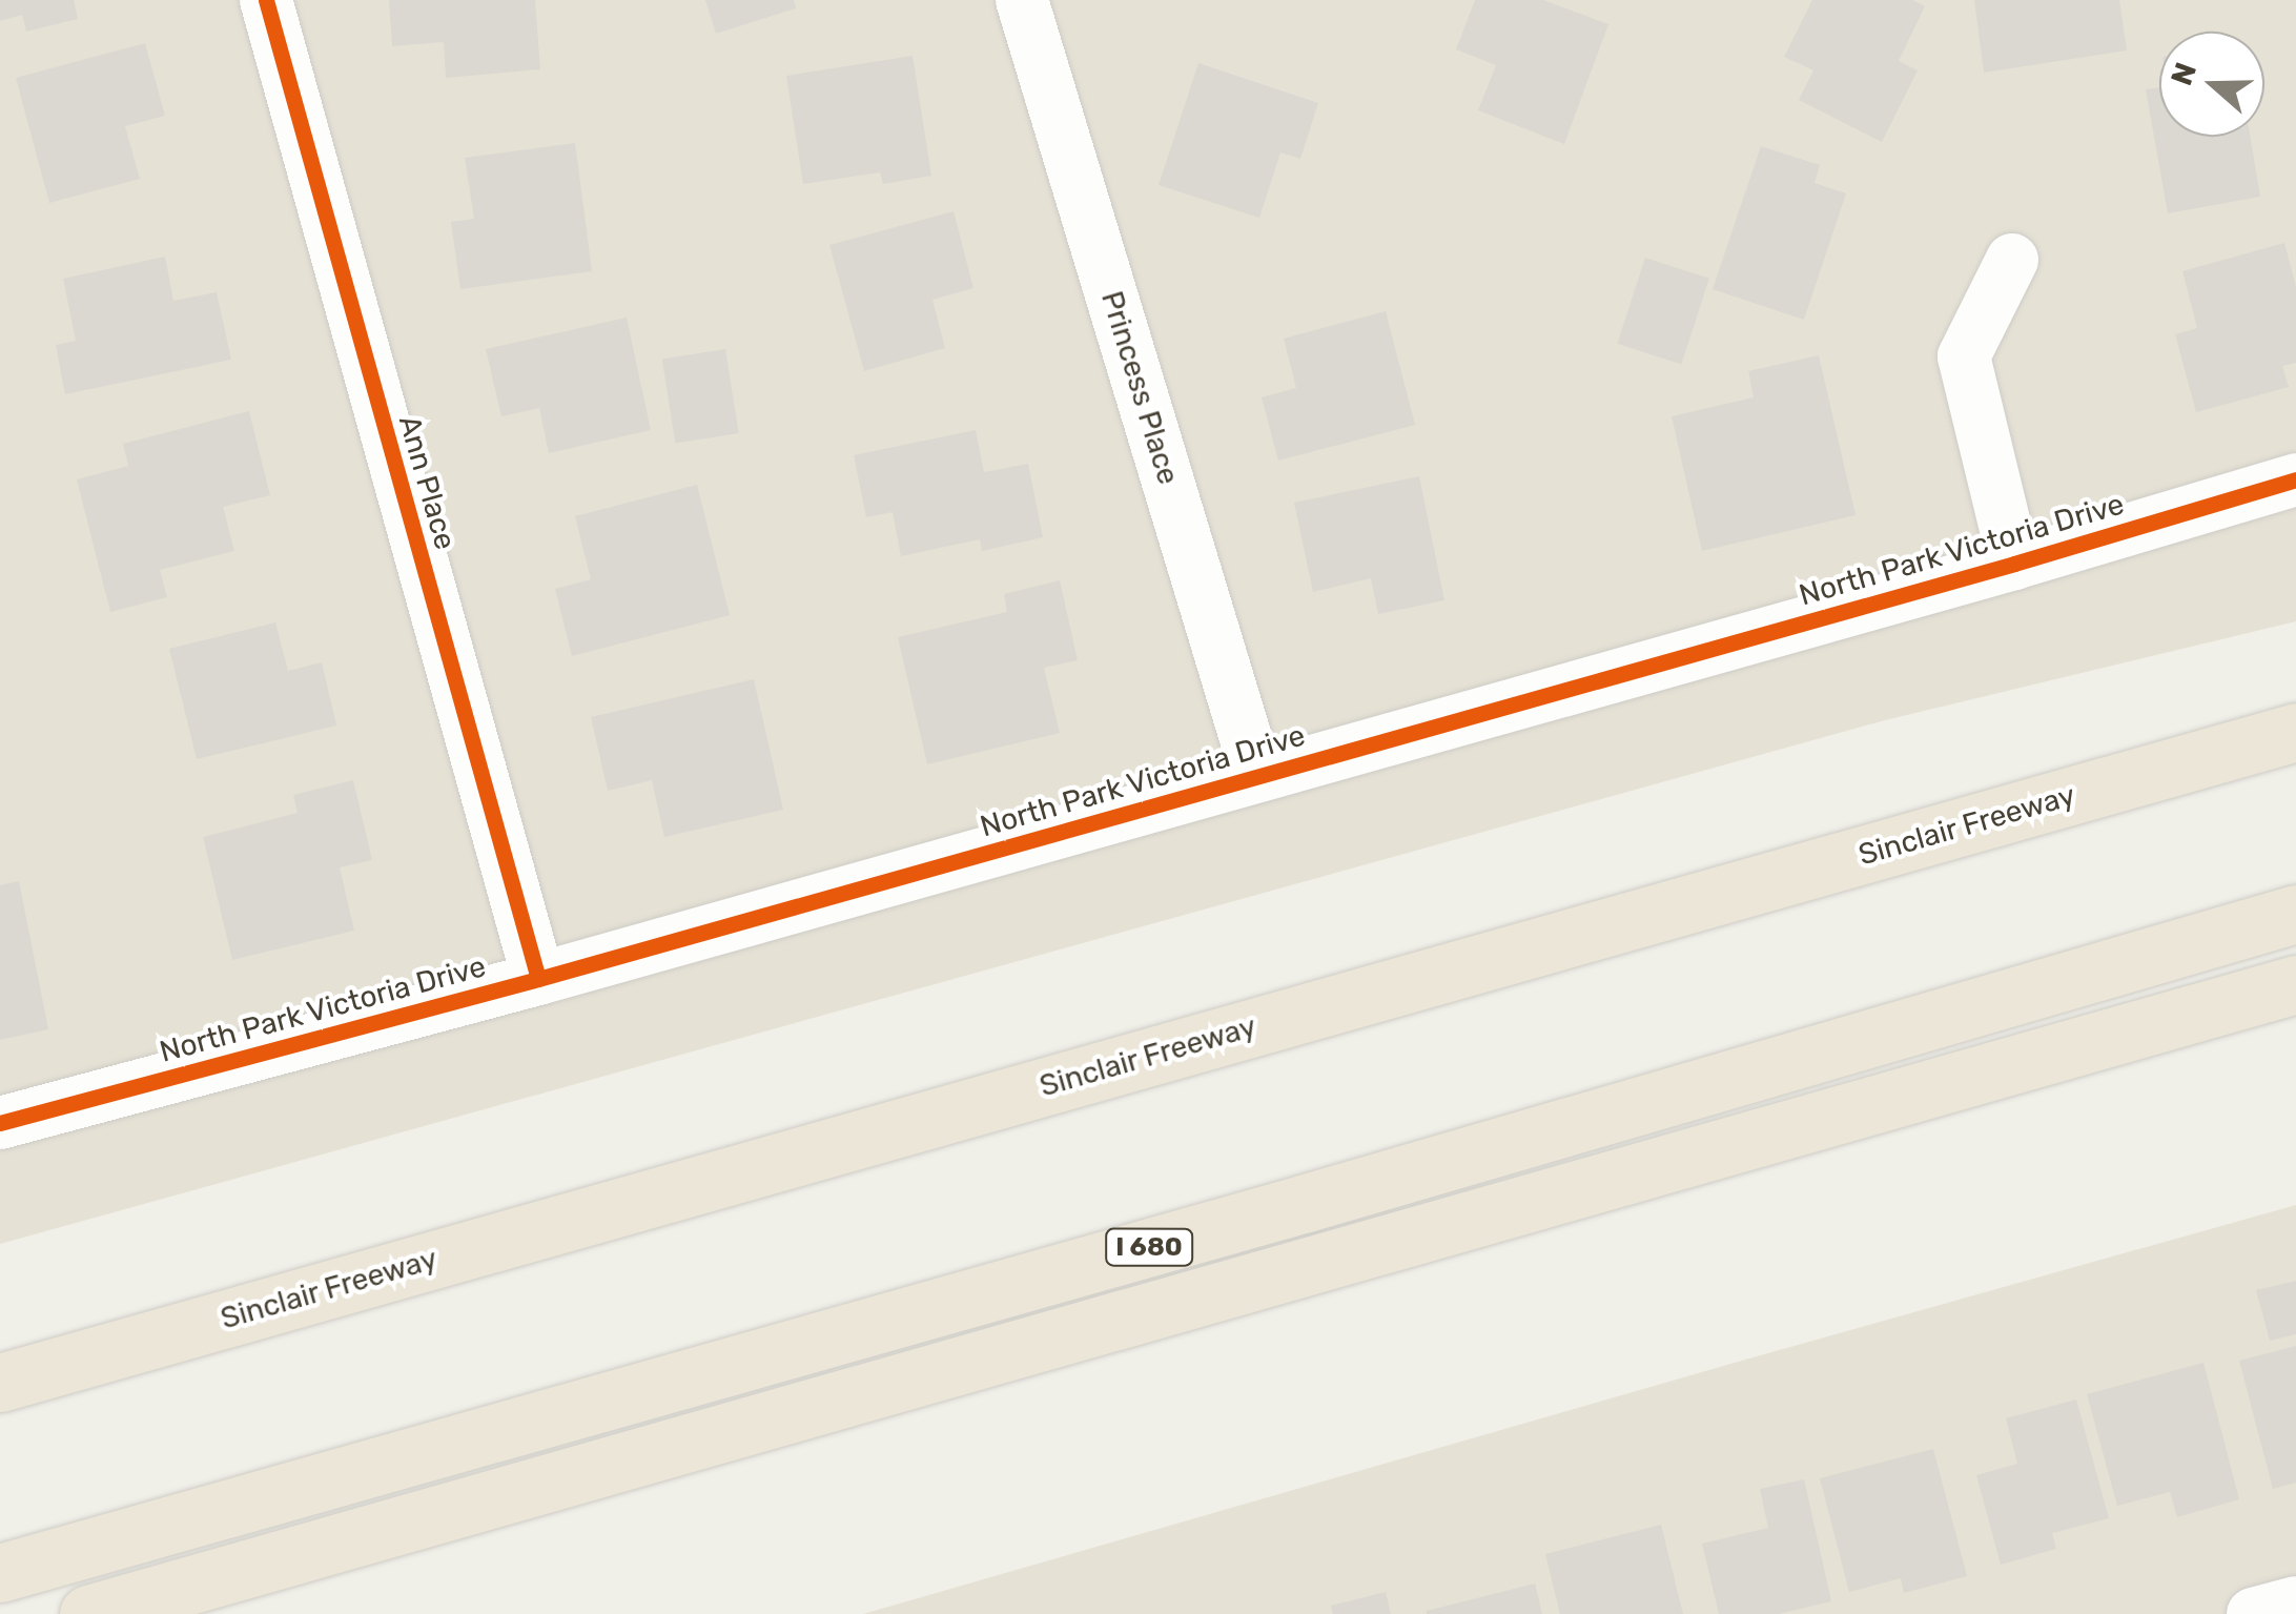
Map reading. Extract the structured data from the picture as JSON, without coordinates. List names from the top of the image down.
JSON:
{
  "streets": {
    "highway": ["Sinclair Freeway", "I 680"],
    "street": ["Princess Place", "Ann Place", "North Park Victoria Drive"]
  },
  "crossings": [
    ["Princess Place", "North Park Victoria Drive"],
    ["Ann Place", "North Park Victoria Drive"]
  ],
  "north": "left"
}
